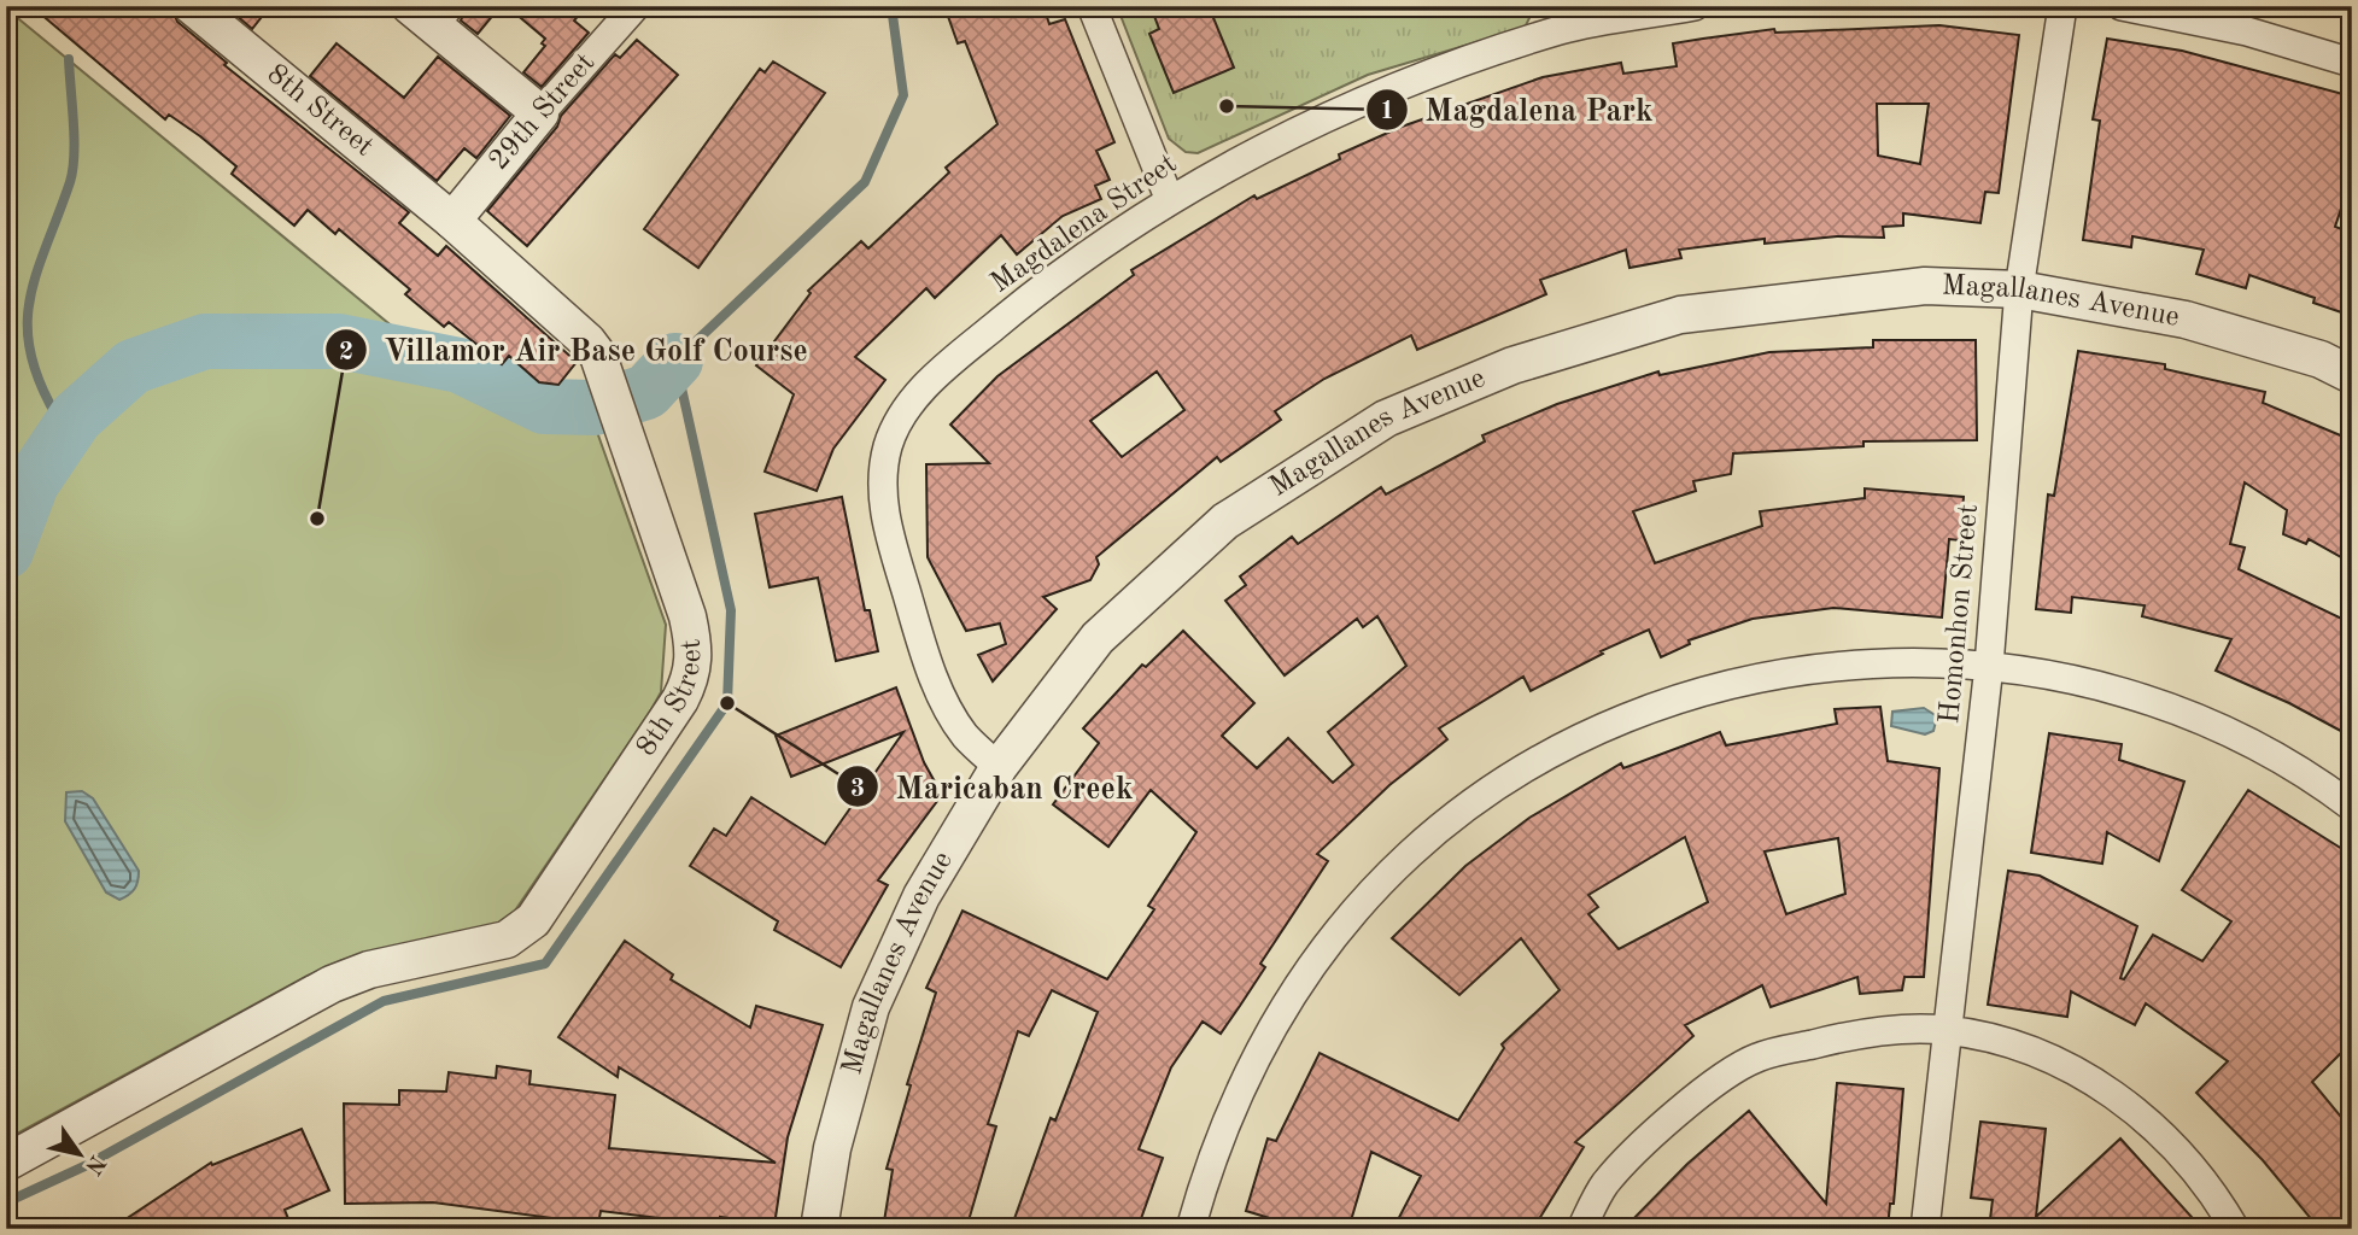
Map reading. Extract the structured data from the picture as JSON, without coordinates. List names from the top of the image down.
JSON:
{
  "streets": {
    "street": [
      "8th Street",
      "29th Street",
      "Magdalena Street",
      "Magallanes Avenue",
      "Homonhon Street"
    ]
  },
  "crossings": [
    ["8th Street", "29th Street"],
    ["Magdalena Street", "Magallanes Avenue"],
    ["Magallanes Avenue", "Homonhon Street"]
  ],
  "places": ["Magdalena Park", "Villamor Air Base Golf Course", "Maricaban Creek"],
  "north": "bottom right"
}
